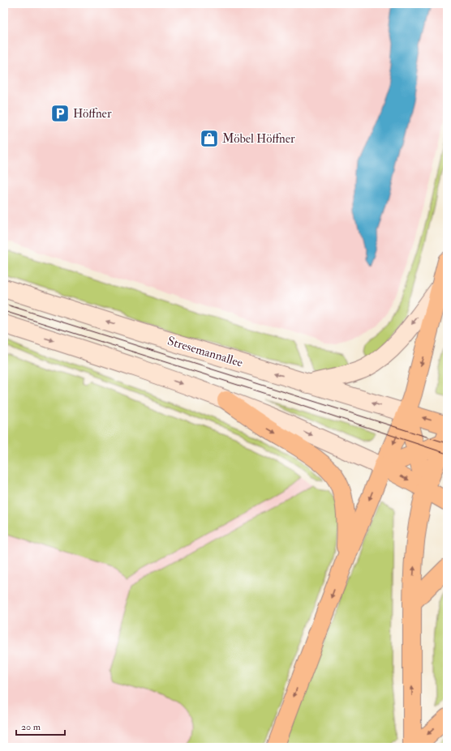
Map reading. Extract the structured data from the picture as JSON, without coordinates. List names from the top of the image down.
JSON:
{
  "streets": {
    "main road": ["Stresemannallee"]
  },
  "places": {
    "parking": ["Höffner"],
    "shop": ["Möbel Höffner"]
  },
  "scale_bar": "20 m"
}
